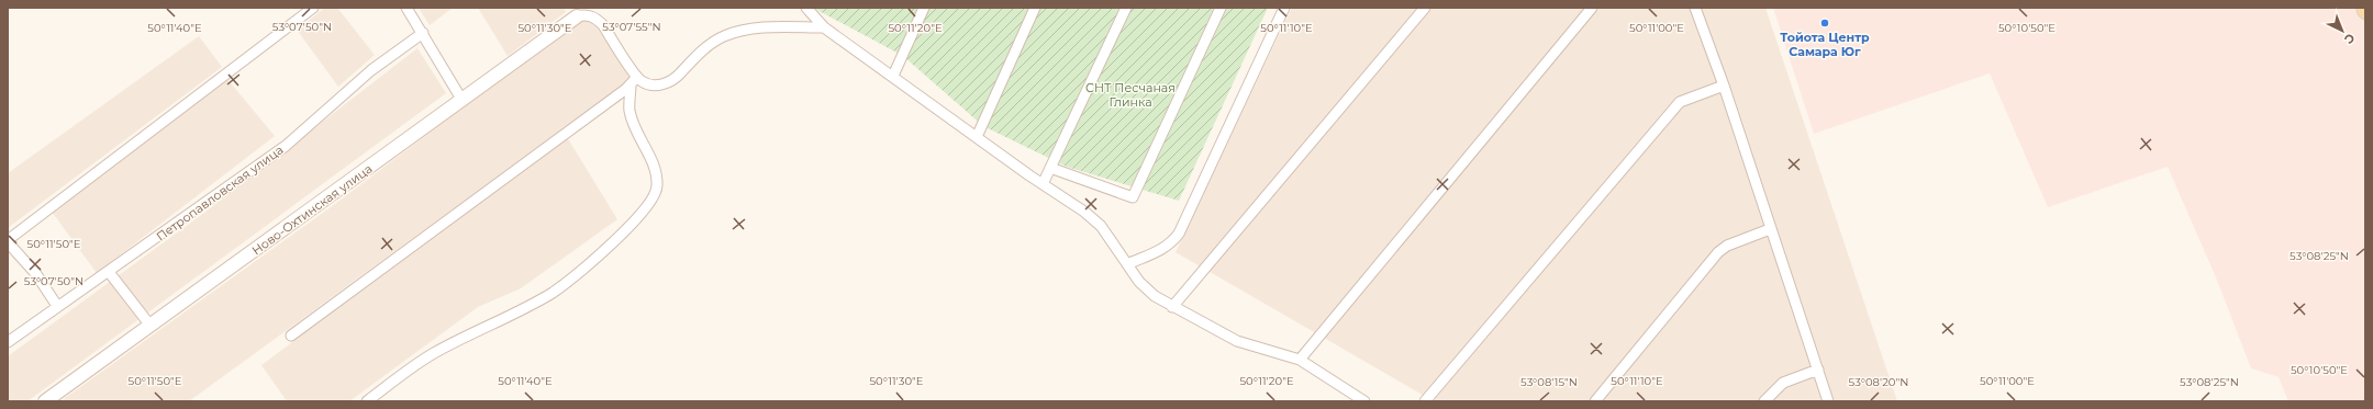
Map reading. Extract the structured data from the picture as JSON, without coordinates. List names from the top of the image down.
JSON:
{
  "streets": {
    "street": ["Петропавловская улица", "Ново-Охтинская улица"]
  },
  "parks": ["СНТ Песчаная Глинка"],
  "places": ["Тойота Центр Самара Юг"],
  "north": "bottom right",
  "coordinates": [
    "53°07'50\"N",
    "53°07'55\"N",
    "50°11'40\"E",
    "50°11'30\"E",
    "50°11'20\"E",
    "50°11'10\"E",
    "50°11'00\"E",
    "50°10'50\"E",
    "50°11'50\"E",
    "53°08'25\"N",
    "53°08'15\"N",
    "53°08'20\"N"
  ]
}
